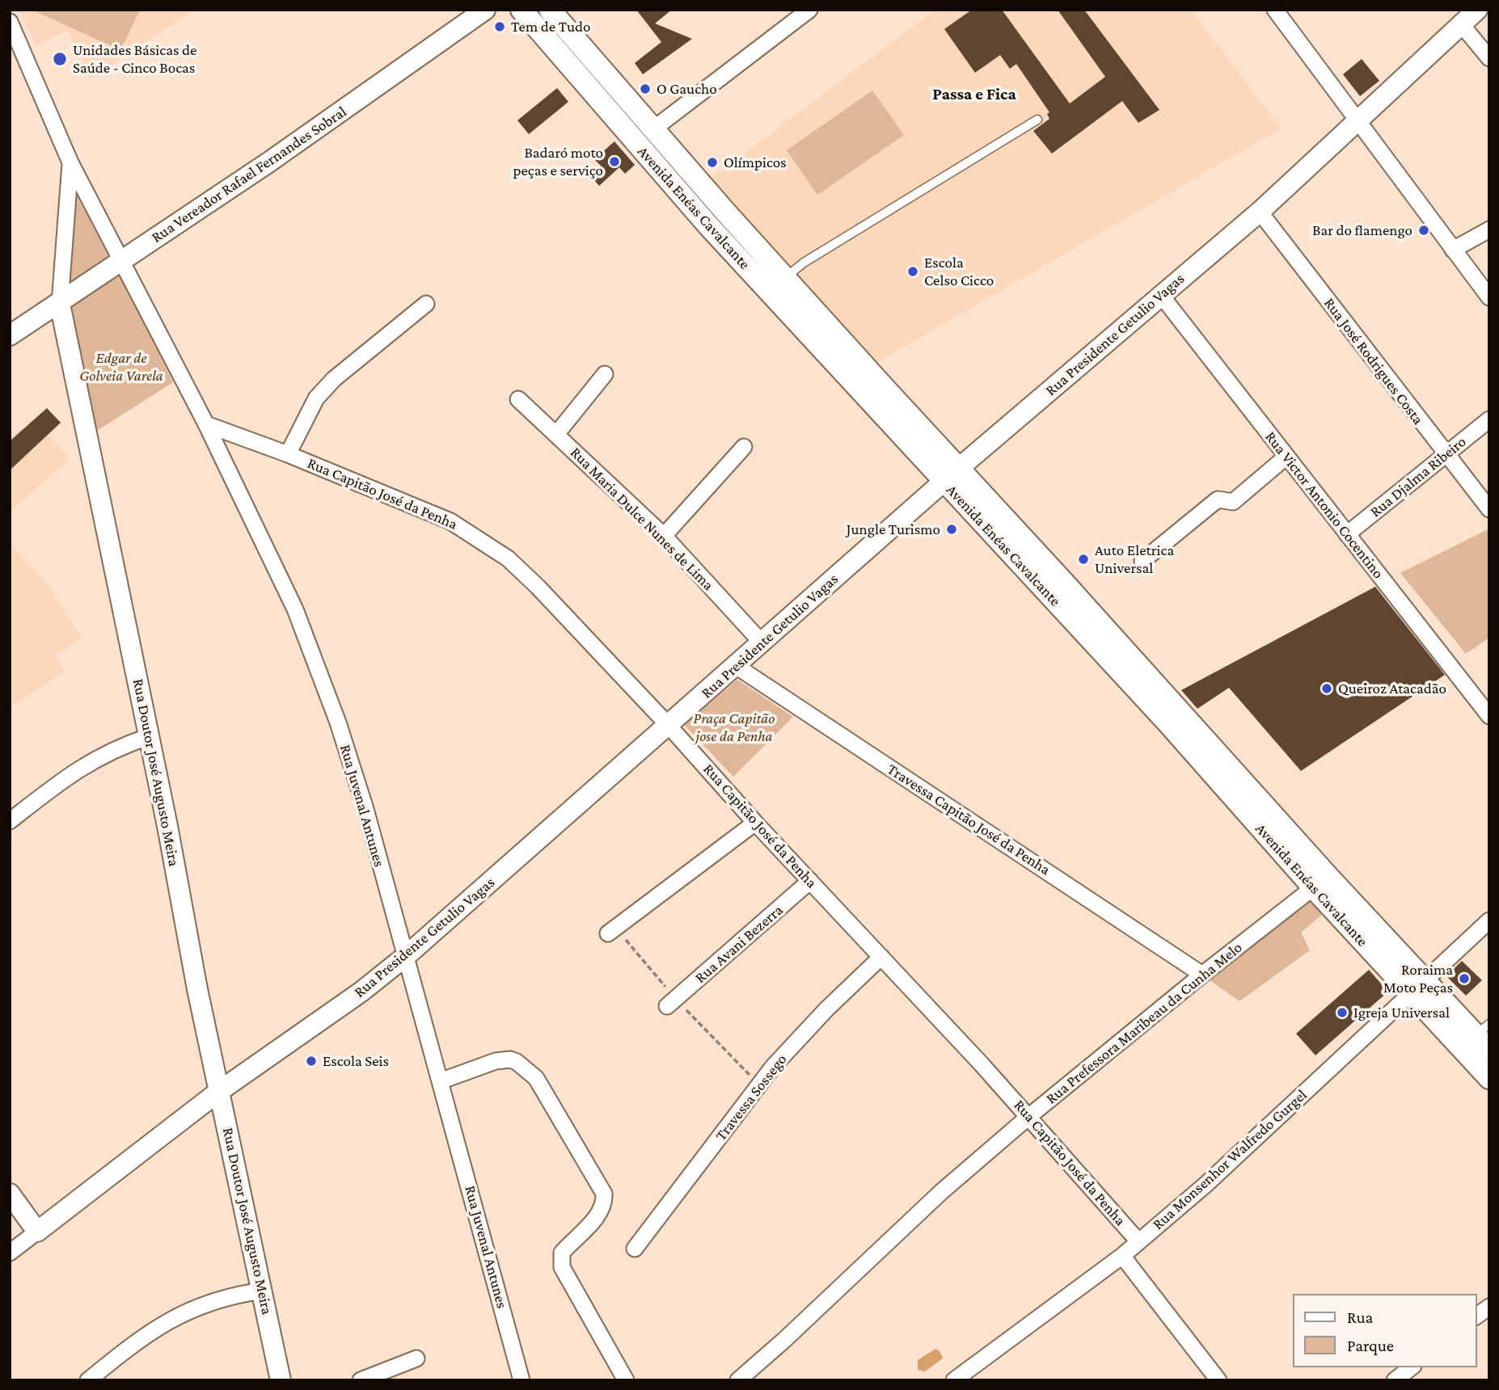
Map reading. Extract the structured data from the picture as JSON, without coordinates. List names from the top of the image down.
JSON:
{
  "streets": {
    "main road": ["Avenida Enéas Cavalcante"],
    "street": [
      "Rua Vereador Rafael Fernandes Sobral",
      "Rua Presidente Getulio Vagas",
      "Rua José Rodrigues Costa",
      "Rua Djalma Ribeiro",
      "Rua Capitão José da Penha",
      "Rua Victor Antonio Cocentino",
      "Rua Maria Dulce Nunes de Lima",
      "Rua Doutor José Augusto Meira",
      "Rua Juvenal Antunes",
      "Travessa Capitão José da Penha",
      "Rua Avani Bezerra",
      "Rua Prefessora Maribeau da Cunha Melo",
      "Travessa Sossego",
      "Rua Monsenhor Walfredo Gurgel"
    ]
  },
  "crossings": [
    ["Rua Vereador Rafael Fernandes Sobral", "Rua Doutor José Augusto Meira"],
    ["Rua Vereador Rafael Fernandes Sobral", "Rua Juvenal Antunes"],
    ["Avenida Enéas Cavalcante", "Rua Presidente Getulio Vagas"],
    ["Avenida Enéas Cavalcante", "Rua Prefessora Maribeau da Cunha Melo"],
    ["Avenida Enéas Cavalcante", "Rua Monsenhor Walfredo Gurgel"],
    ["Rua Presidente Getulio Vagas", "Rua José Rodrigues Costa"],
    ["Rua Presidente Getulio Vagas", "Rua Capitão José da Penha"],
    ["Rua Presidente Getulio Vagas", "Rua Victor Antonio Cocentino"],
    ["Rua Presidente Getulio Vagas", "Rua Maria Dulce Nunes de Lima"],
    ["Rua Presidente Getulio Vagas", "Rua Doutor José Augusto Meira"],
    ["Rua Presidente Getulio Vagas", "Rua Juvenal Antunes"],
    ["Rua Presidente Getulio Vagas", "Travessa Capitão José da Penha"],
    ["Rua José Rodrigues Costa", "Rua Djalma Ribeiro"],
    ["Rua Djalma Ribeiro", "Rua Victor Antonio Cocentino"],
    ["Rua Capitão José da Penha", "Rua Juvenal Antunes"],
    ["Rua Capitão José da Penha", "Rua Avani Bezerra"],
    ["Rua Capitão José da Penha", "Rua Prefessora Maribeau da Cunha Melo"],
    ["Rua Capitão José da Penha", "Travessa Sossego"],
    ["Rua Capitão José da Penha", "Rua Monsenhor Walfredo Gurgel"],
    ["Rua Doutor José Augusto Meira", "Rua Juvenal Antunes"],
    ["Travessa Capitão José da Penha", "Rua Prefessora Maribeau da Cunha Melo"]
  ],
  "districts": ["Passa e Fica"],
  "parks": ["Edgar de Golveia Varela", "Praça Capitão jose da Penha"],
  "places": [
    "Tem de Tudo",
    "Unidades Básicas de Saúde - Cinco Bocas",
    "O Gaucho",
    "Badaró moto peças e serviço",
    "Olímpicos",
    "Bar do flamengo",
    "Escola Celso Cicco",
    "Jungle Turismo",
    "Auto Eletrica Universal",
    "Queiroz Atacadão",
    "Roraima Moto Peças",
    "Igreja Universal",
    "Escola Seis"
  ],
  "legend": ["Rua", "Parque"]
}
